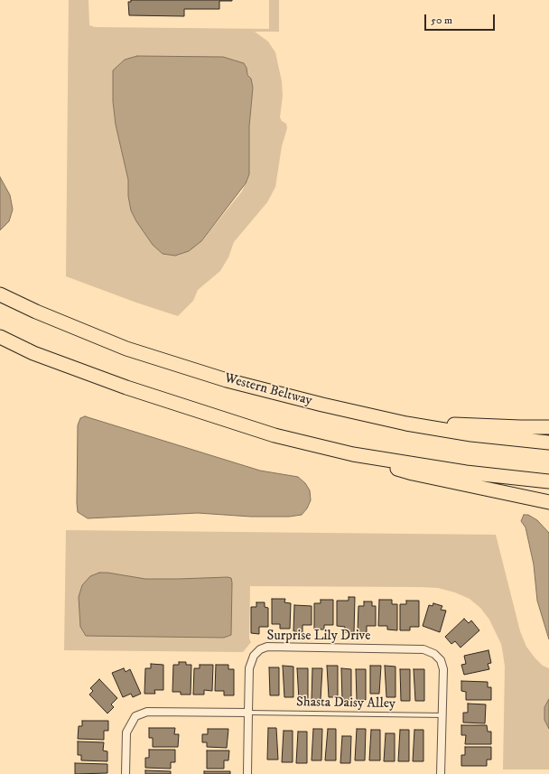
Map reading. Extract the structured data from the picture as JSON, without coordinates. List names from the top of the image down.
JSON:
{
  "streets": {
    "highway": ["Western Beltway"],
    "street": ["Surprise Lily Drive"],
    "lane": ["Shasta Daisy Alley"]
  },
  "crossings": [
    ["Surprise Lily Drive", "Shasta Daisy Alley"]
  ],
  "scale_bar": "50 m"
}
